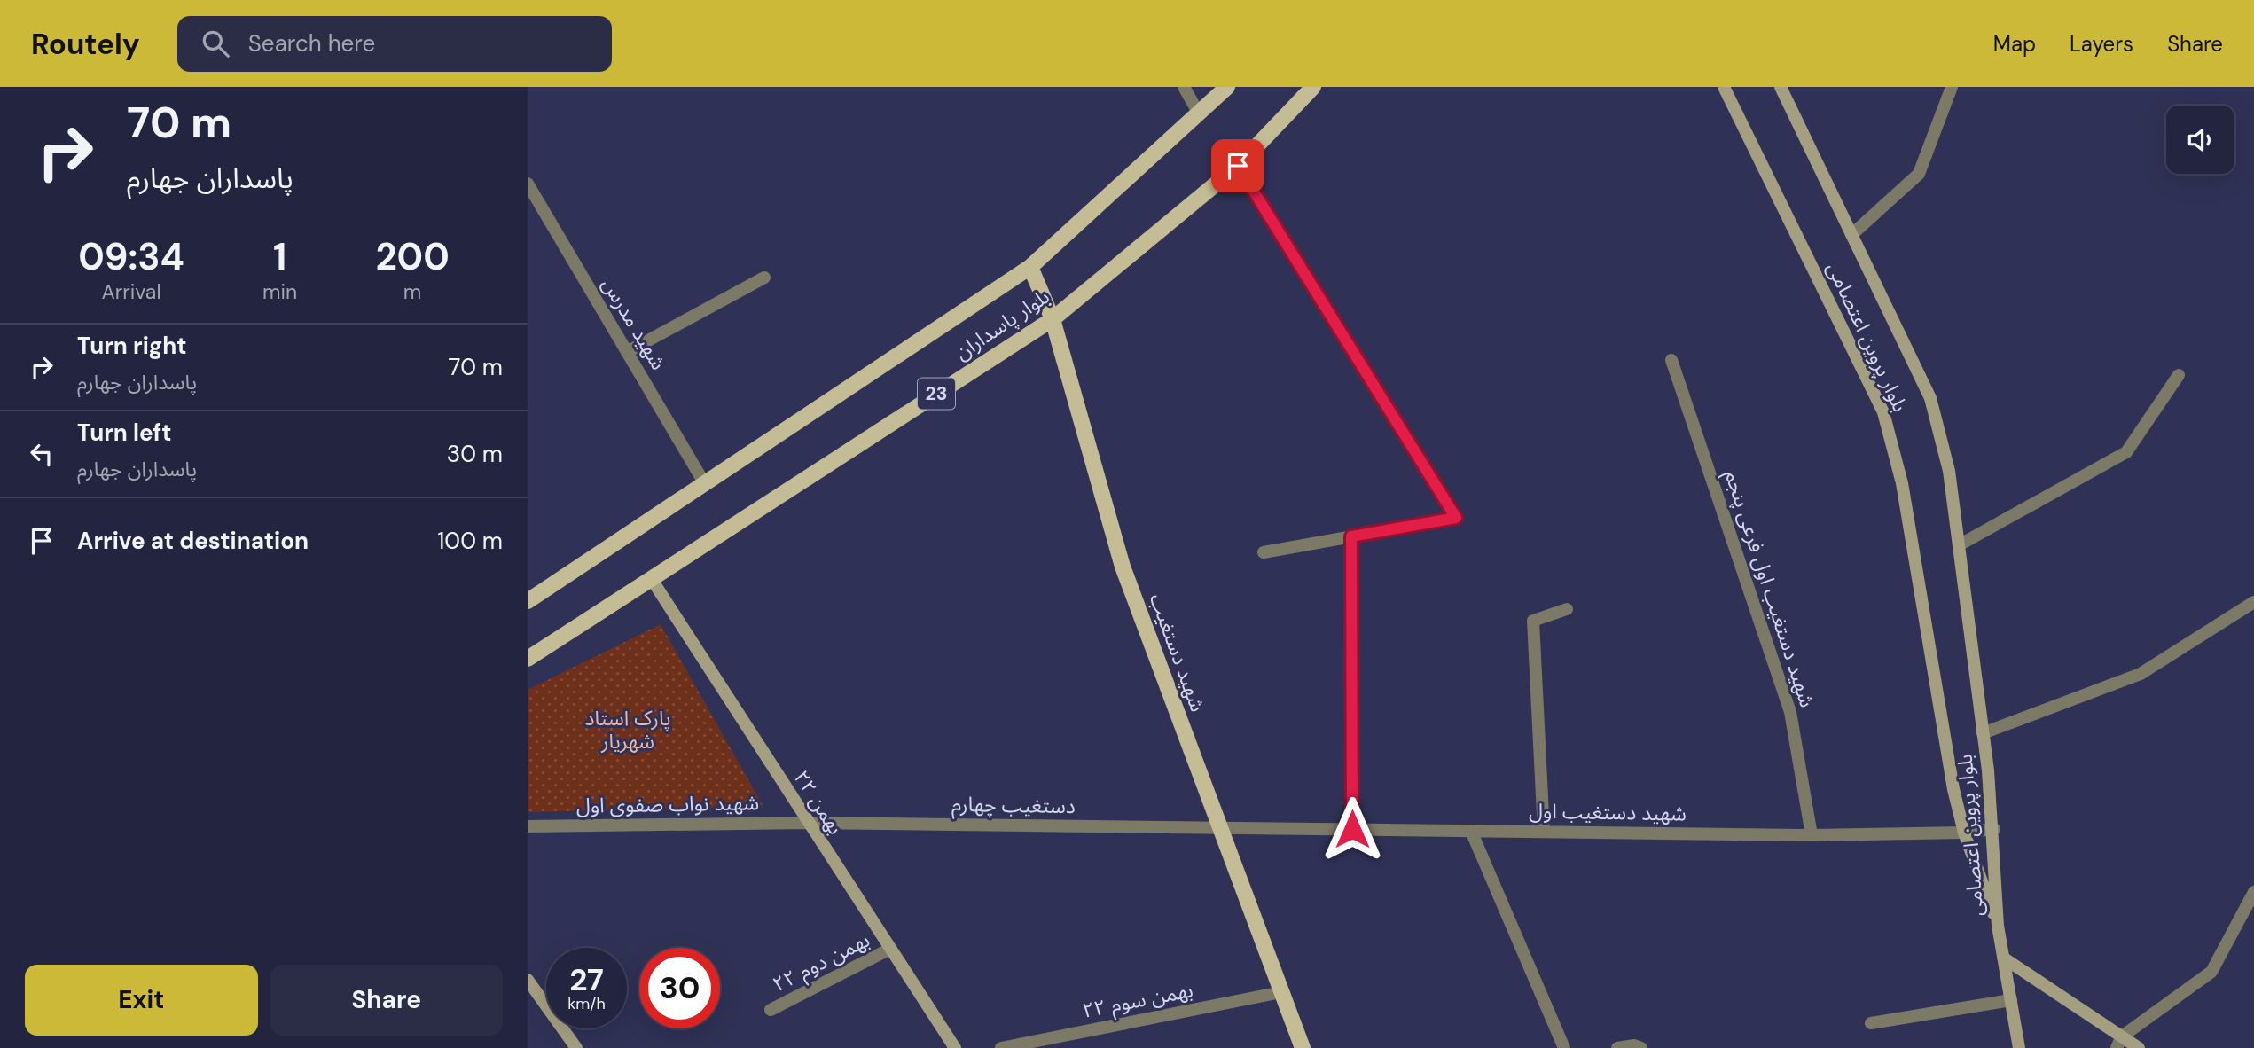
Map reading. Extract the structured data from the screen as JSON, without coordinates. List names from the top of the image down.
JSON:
{
  "streets": {
    "main road": ["بلوار پاسداران", "23", "شهید دستغیب"],
    "street": [
      "شهید مدرس",
      "بلوار پروین اعتصامی",
      "شهید دستغیب اول فرعی پنجم",
      "۲۲ بهمن",
      "شهید نواب صفوی اول",
      "دستغیب چهارم",
      "شهید دستغیب اول",
      "۲۲ بهمن دوم",
      "۲۲ بهمن سوم"
    ]
  },
  "crossings": [
    ["شهید مدرس", "بلوار پاسداران"],
    ["بلوار پاسداران", "شهید دستغیب"],
    ["بلوار پاسداران", "۲۲ بهمن"],
    ["بلوار پروین اعتصامی", "شهید دستغیب اول"],
    ["شهید دستغیب اول فرعی پنجم", "شهید دستغیب اول"],
    ["شهید دستغیب", "دستغیب چهارم"],
    ["شهید دستغیب", "شهید دستغیب اول"],
    ["شهید دستغیب", "۲۲ بهمن سوم"],
    ["۲۲ بهمن", "شهید نواب صفوی اول"],
    ["۲۲ بهمن", "دستغیب چهارم"],
    ["۲۲ بهمن", "۲۲ بهمن دوم"],
    ["شهید نواب صفوی اول", "دستغیب چهارم"],
    ["دستغیب چهارم", "شهید دستغیب اول"]
  ],
  "parks": ["پارک استاد شهریار"],
  "page": {
    "header": "Routely",
    "search": "Search here",
    "nav": ["Map", "Layers", "Share"],
    "turn": ["70 m", "پاسداران جهارم"],
    "eta": [
      "09:34",
      "Arrival",
      "1",
      "min",
      "200",
      "m"
    ],
    "list": [
      {
        "name": "Turn right",
        "note": "پاسداران جهارم",
        "value": "70 m"
      },
      {
        "name": "Turn left",
        "note": "پاسداران جهارم",
        "value": "30 m"
      },
      {
        "name": "Arrive at destination",
        "value": "100 m"
      }
    ],
    "speed": "27 km/h",
    "limit": "30",
    "buttons": ["Exit", "Share"]
  }
}
